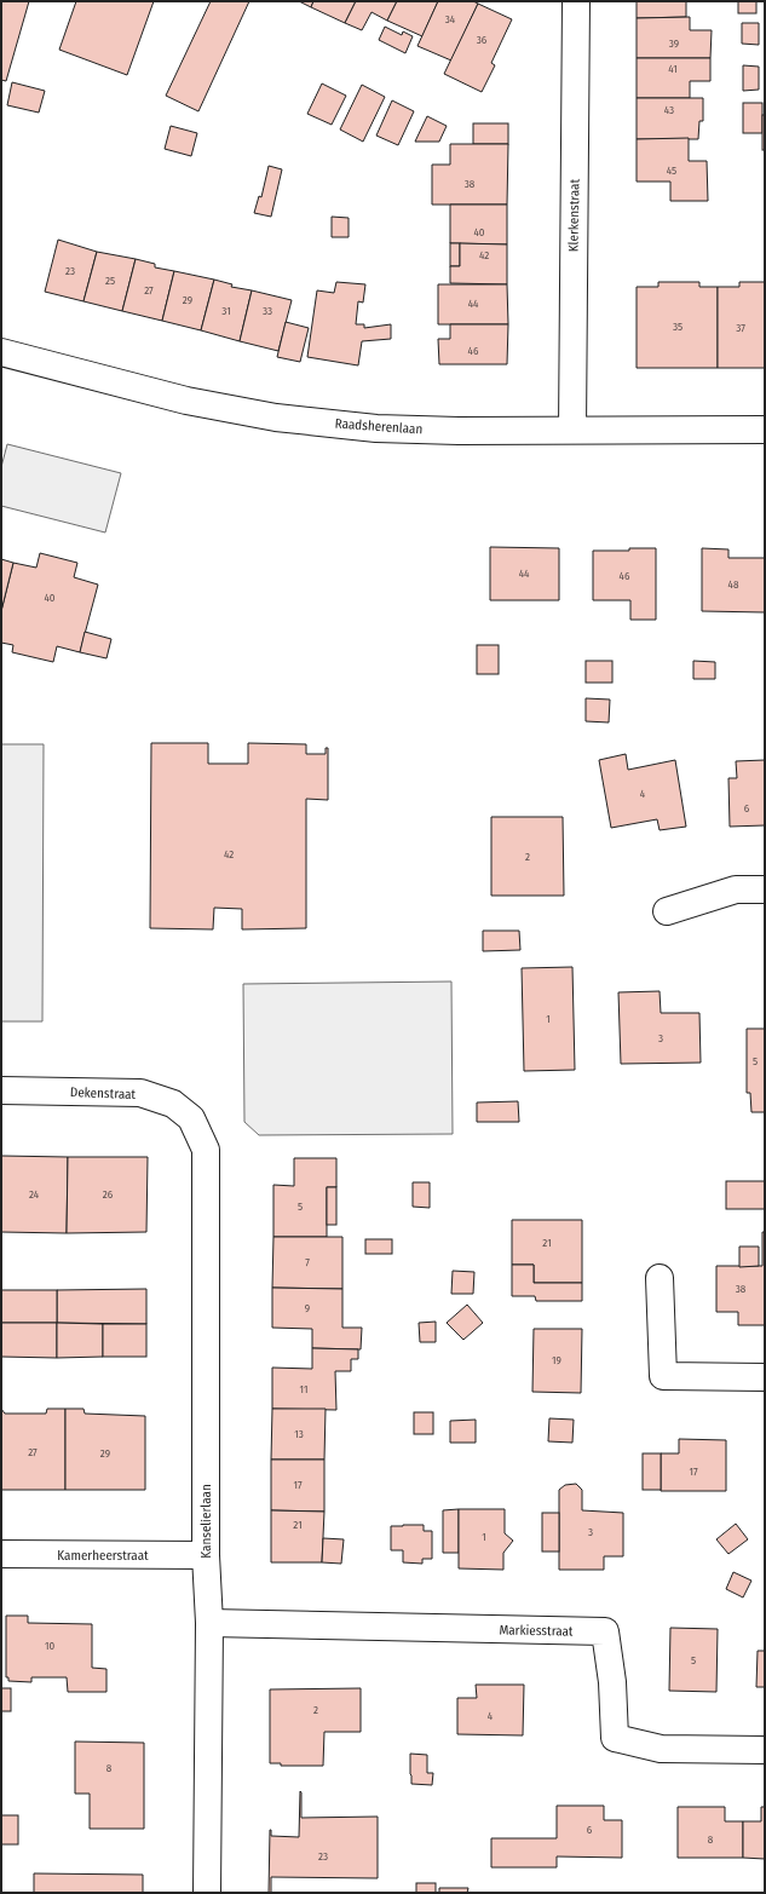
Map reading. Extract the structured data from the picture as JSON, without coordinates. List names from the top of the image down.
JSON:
{
  "streets": {
    "street": [
      "Klerkenstraat",
      "Raadsherenlaan",
      "Dekenstraat",
      "Kanselierlaan",
      "Kamerheerstraat",
      "Markiesstraat"
    ]
  },
  "crossings": [
    ["Klerkenstraat", "Raadsherenlaan"],
    ["Dekenstraat", "Kanselierlaan"],
    ["Kanselierlaan", "Kamerheerstraat"],
    ["Kanselierlaan", "Markiesstraat"]
  ],
  "house_numbers": [
    "34",
    "36",
    "39",
    "41",
    "43",
    "45",
    "38",
    "40",
    "42",
    "23",
    "25",
    "27",
    "29",
    "44",
    "31",
    "33",
    "35",
    "37",
    "46",
    "44",
    "46",
    "48",
    "40",
    "4",
    "6",
    "42",
    "2",
    "1",
    "3",
    "5",
    "24",
    "26",
    "5",
    "21",
    "7",
    "38",
    "9",
    "19",
    "11",
    "13",
    "27",
    "29",
    "17",
    "17",
    "21",
    "3",
    "1",
    "10",
    "5",
    "2",
    "4",
    "8",
    "6",
    "8",
    "23"
  ]
}
